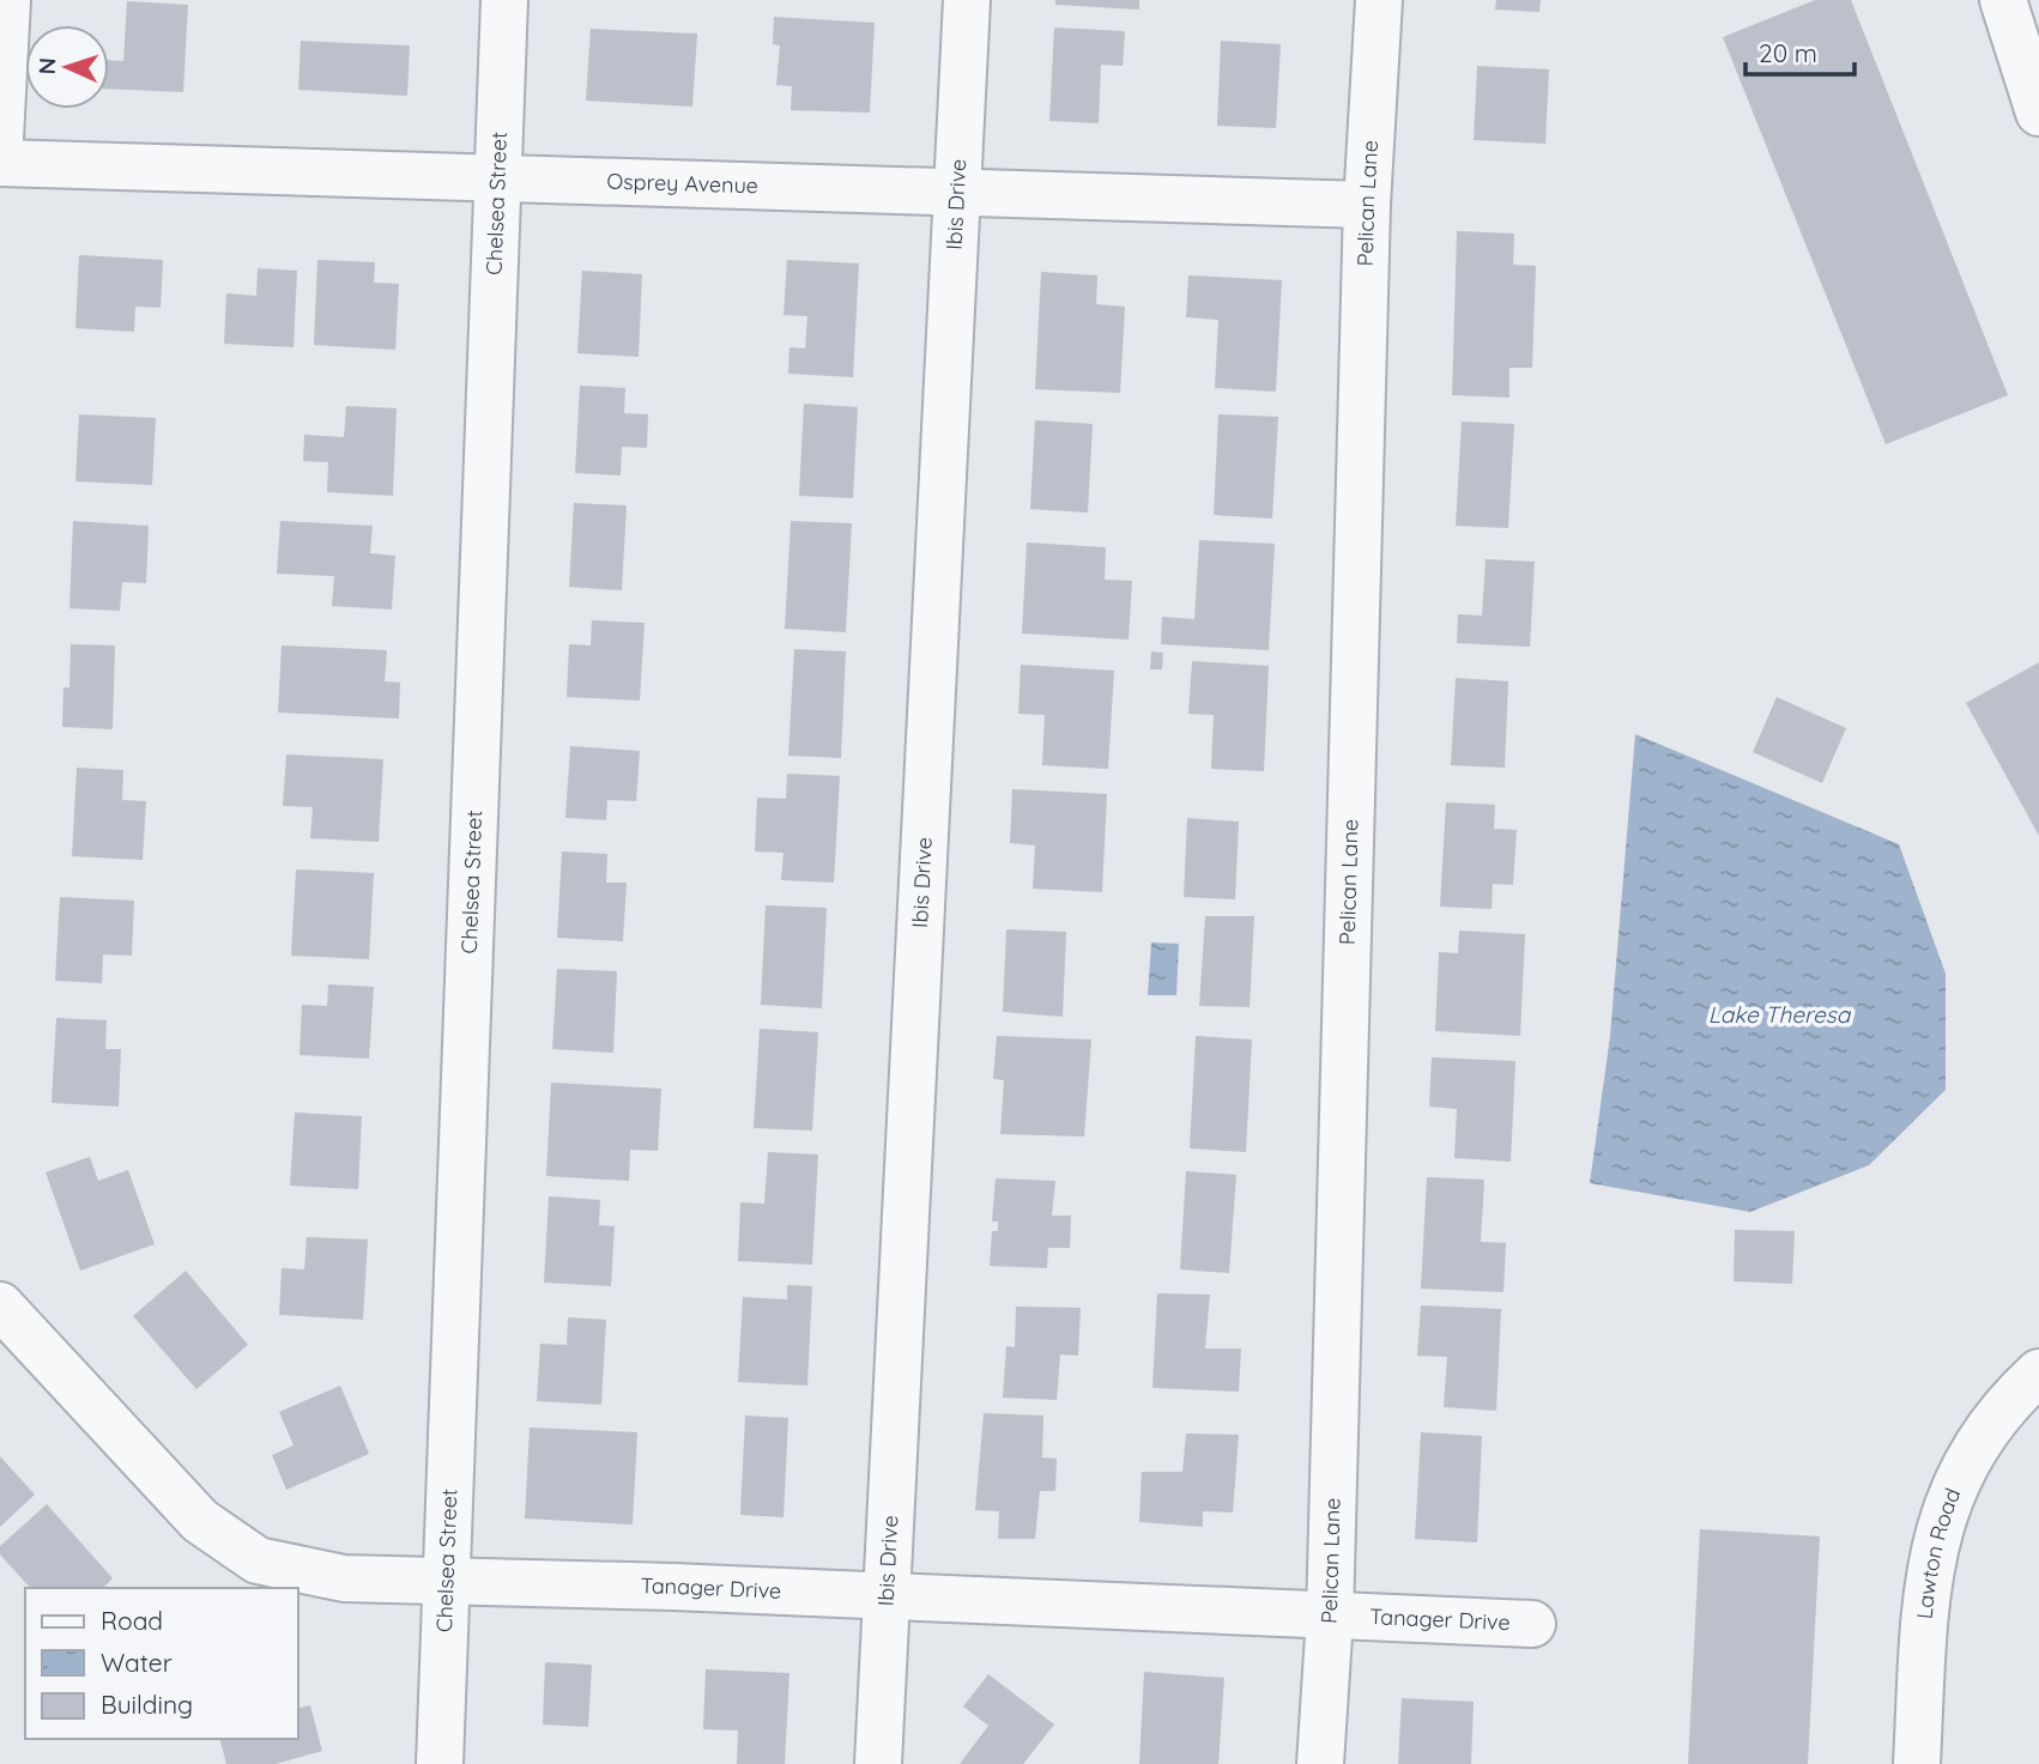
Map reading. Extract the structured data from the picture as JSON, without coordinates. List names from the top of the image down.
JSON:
{
  "streets": {
    "street": [
      "Osprey Avenue",
      "Chelsea Street",
      "Ibis Drive",
      "Pelican Lane",
      "Lawton Road",
      "Tanager Drive"
    ]
  },
  "crossings": [
    ["Osprey Avenue", "Chelsea Street"],
    ["Osprey Avenue", "Ibis Drive"],
    ["Osprey Avenue", "Pelican Lane"],
    ["Chelsea Street", "Tanager Drive"],
    ["Ibis Drive", "Tanager Drive"],
    ["Pelican Lane", "Tanager Drive"]
  ],
  "water": ["Lake Theresa"],
  "legend": ["Road", "Water", "Building"],
  "scale_bar": "20 m",
  "north": "left"
}
